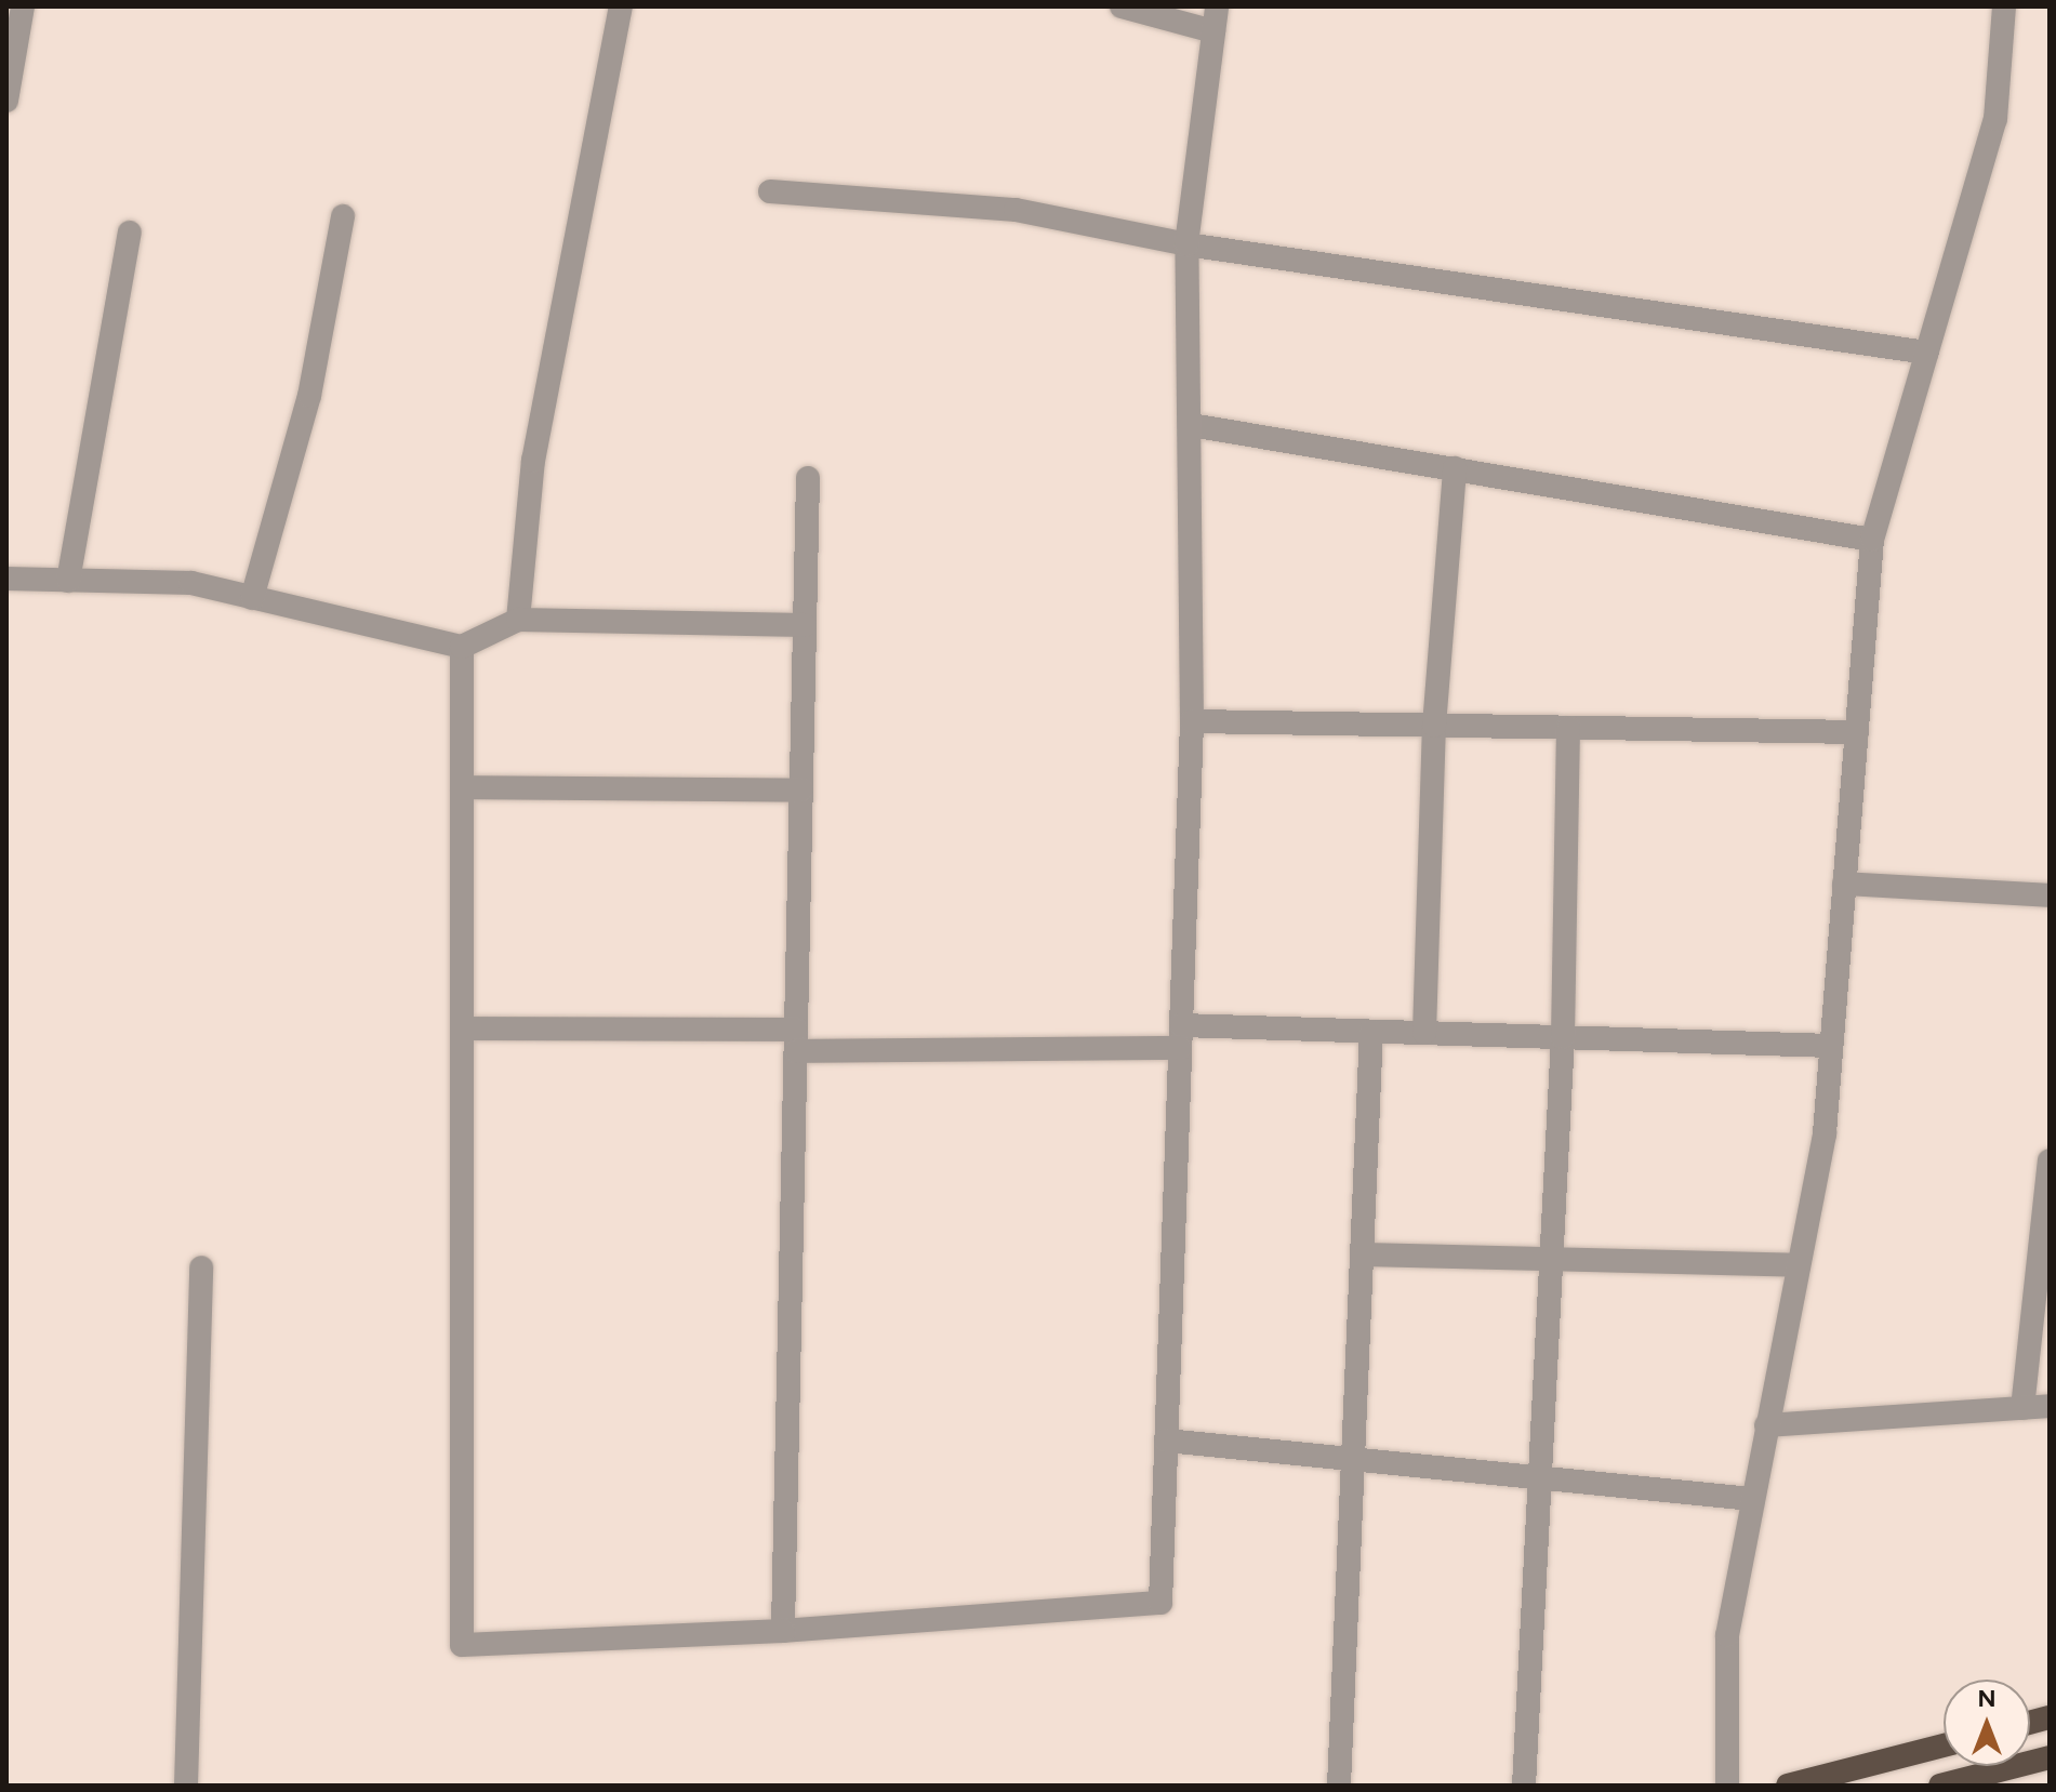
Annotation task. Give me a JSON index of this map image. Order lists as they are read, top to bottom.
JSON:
{
  "north": "top"
}
